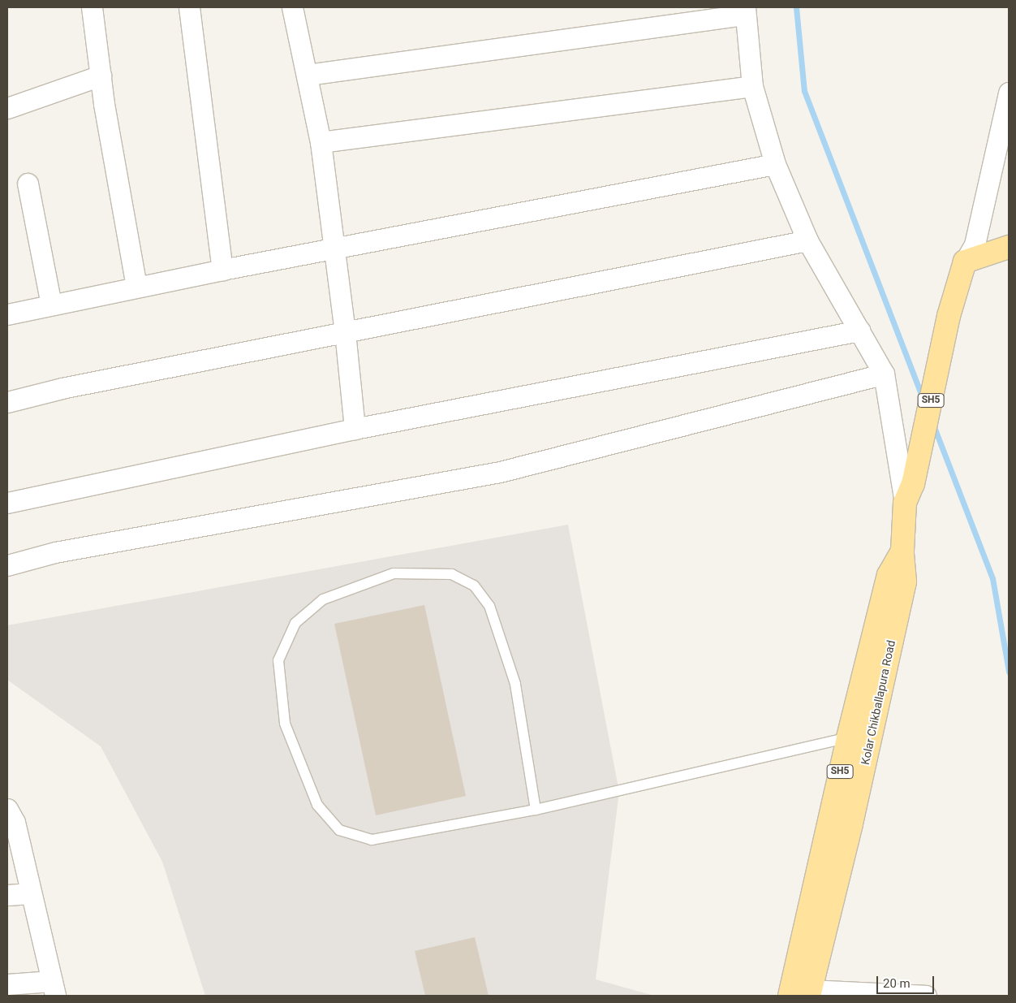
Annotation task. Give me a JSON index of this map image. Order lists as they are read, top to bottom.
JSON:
{
  "streets": {
    "main road": ["SH5", "Kolar Chikballapura Road"]
  },
  "crossings": [
    ["SH5", "Kolar Chikballapura Road"]
  ],
  "scale_bar": "20 m"
}
